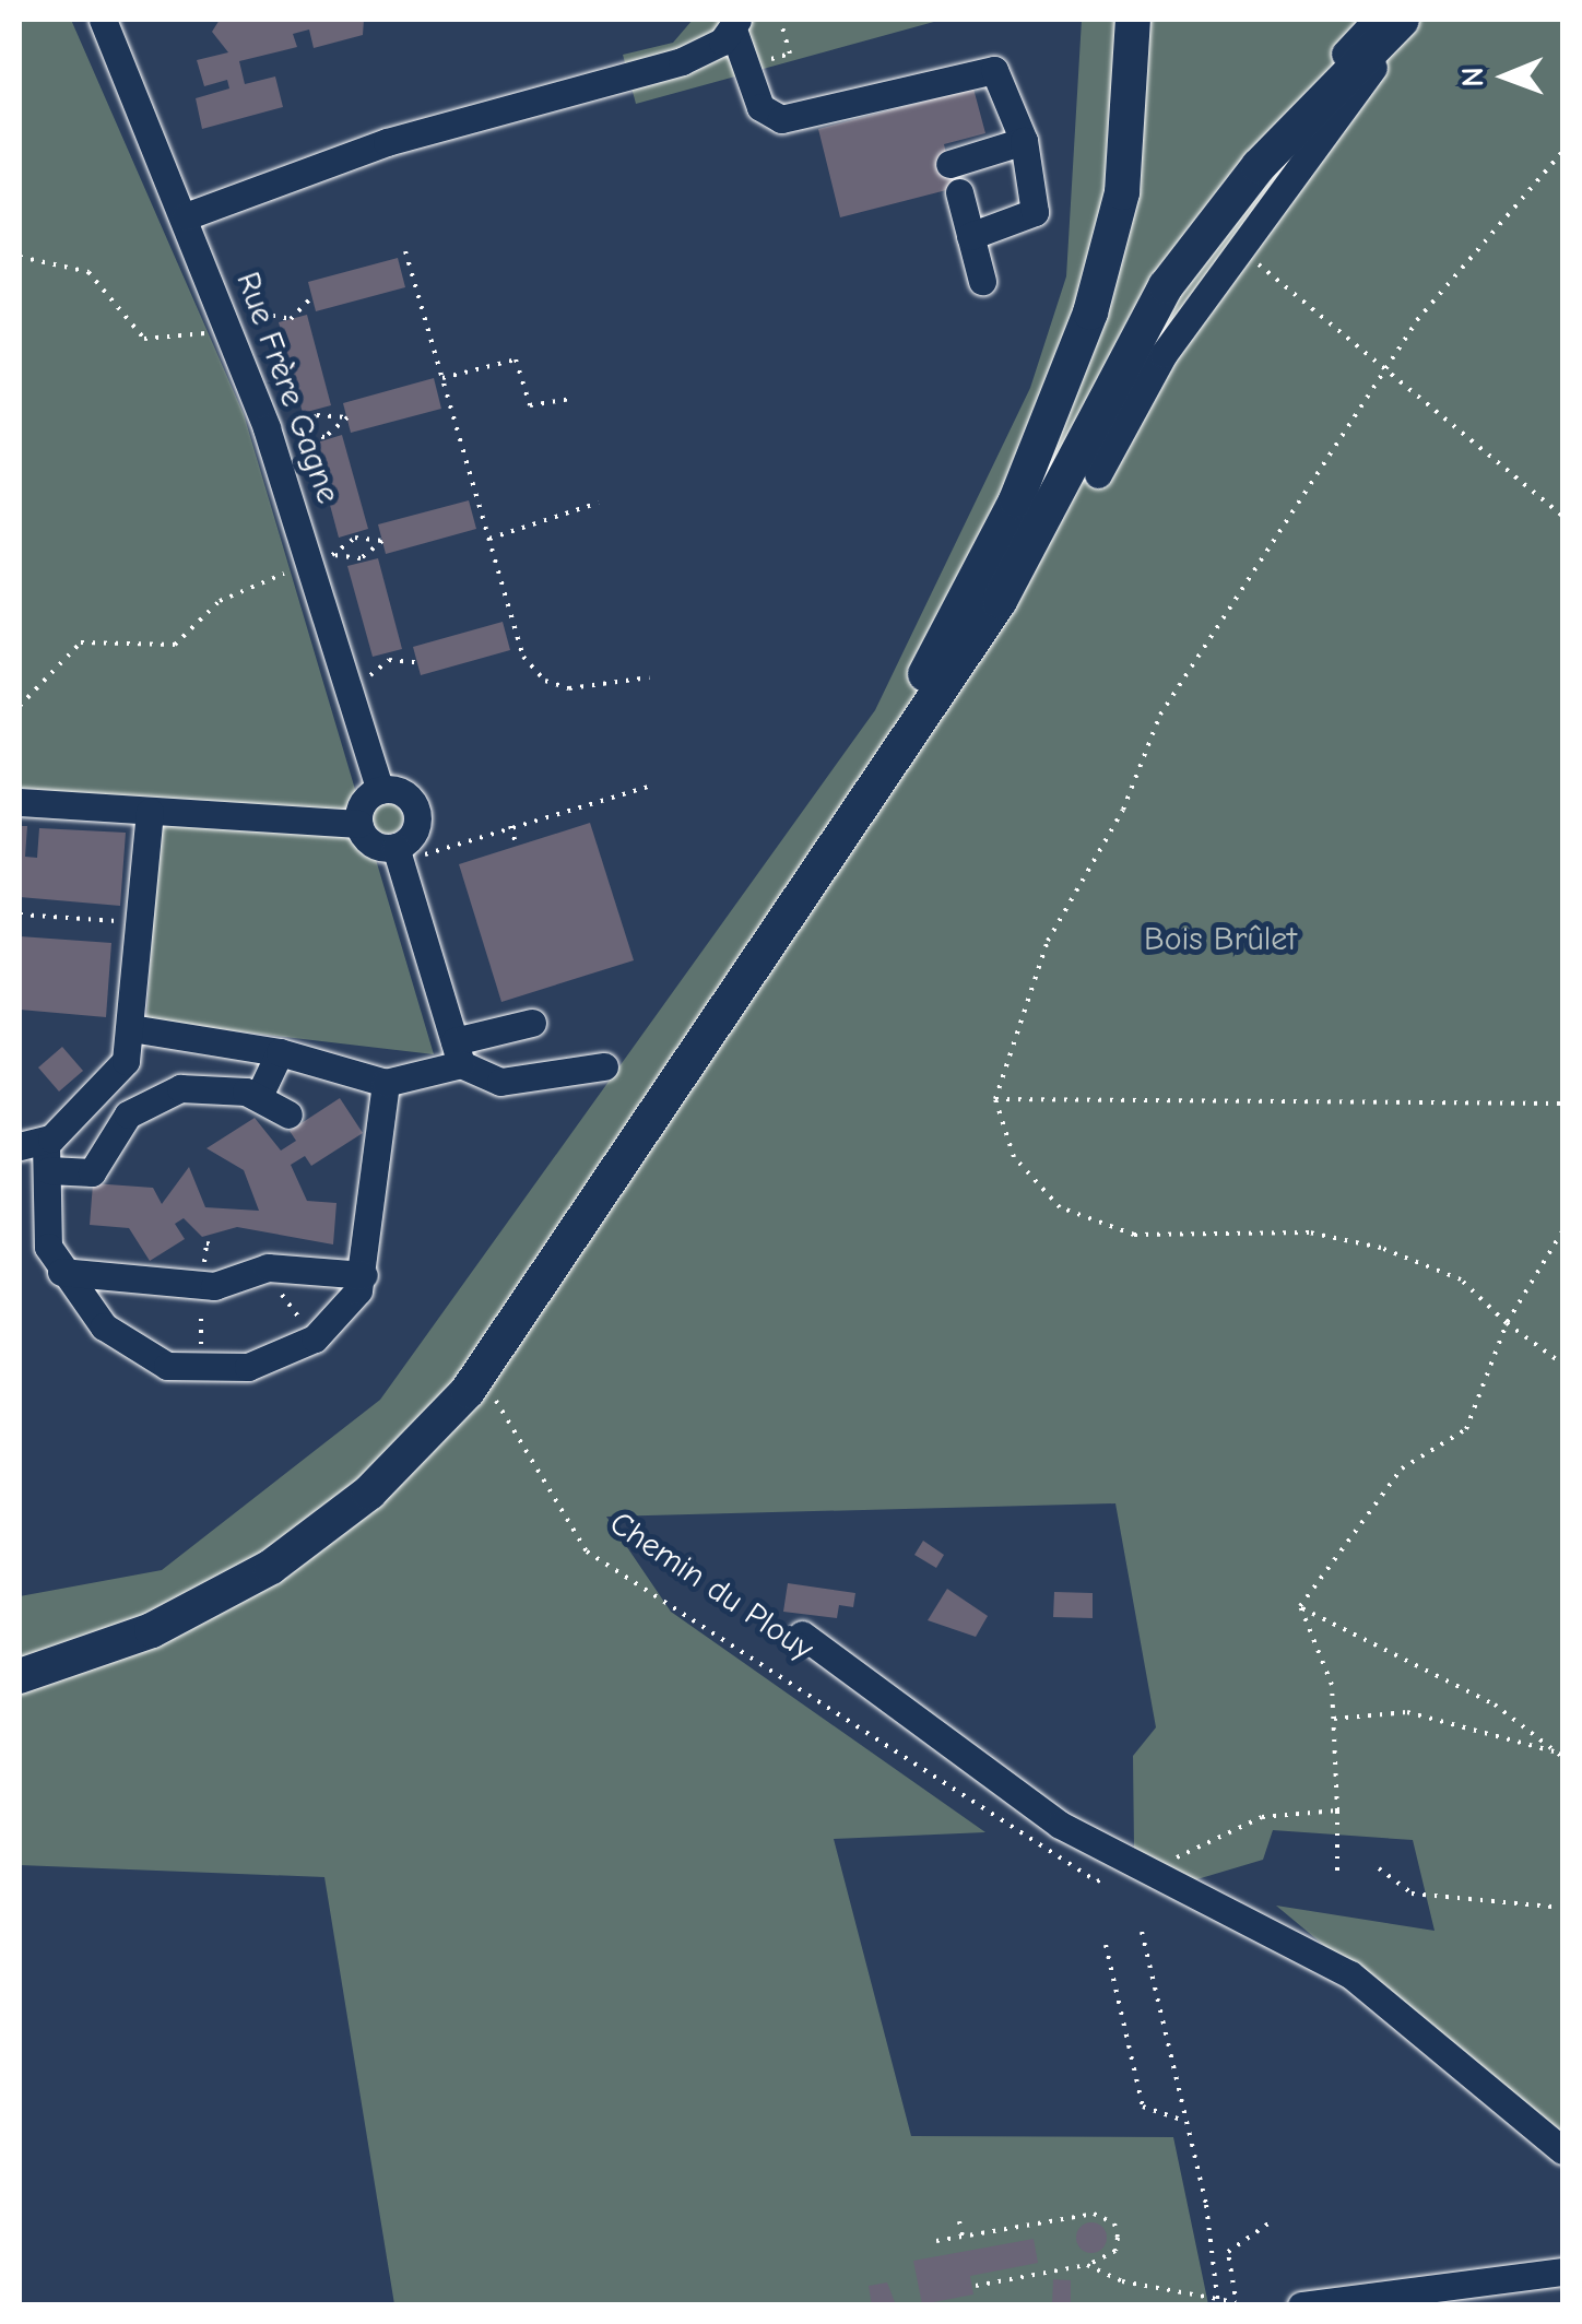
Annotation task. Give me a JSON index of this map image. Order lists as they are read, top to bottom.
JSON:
{
  "streets": {
    "street": ["Rue Frère Gagne", "Chemin du Plouy"]
  },
  "parks": ["Bois Brûlet"],
  "north": "left"
}
